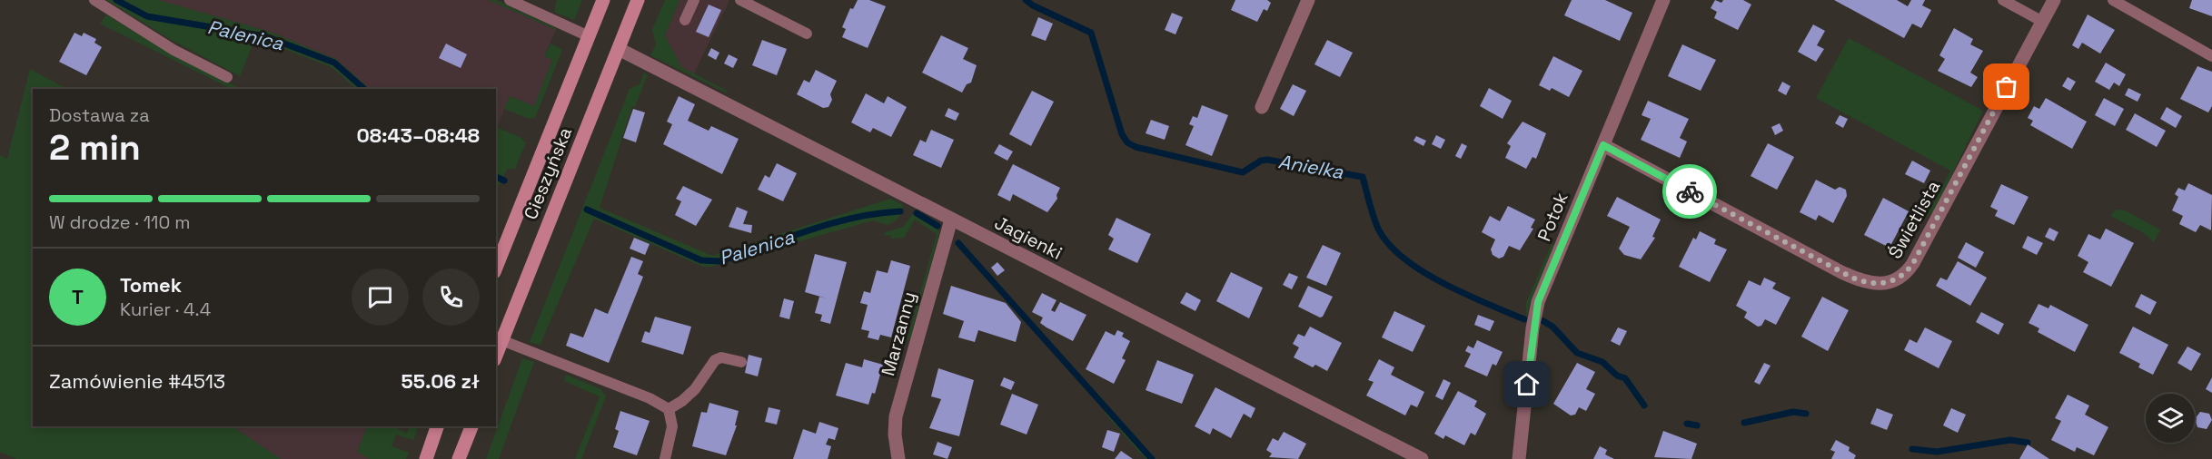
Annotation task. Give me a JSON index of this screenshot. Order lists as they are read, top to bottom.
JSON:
{
  "streets": {
    "main road": ["Cieszyńska"],
    "street": [
      "Potok",
      "Świetlista",
      "Jagienki",
      "Marzanny"
    ]
  },
  "crossings": [
    ["Cieszyńska", "Jagienki"],
    ["Potok", "Świetlista"],
    ["Jagienki", "Marzanny"]
  ],
  "water": ["Palenica", "Anielka"],
  "page": {
    "heading": ["2 min", "Dostawa za", "08:43–08:48"],
    "panel": [
      "Tomek",
      "Kurier · 4.4",
      "Zamówienie #4513",
      "55.06 zł"
    ],
    "bar": "W drodze · 110 m",
    "round": "T"
  }
}
